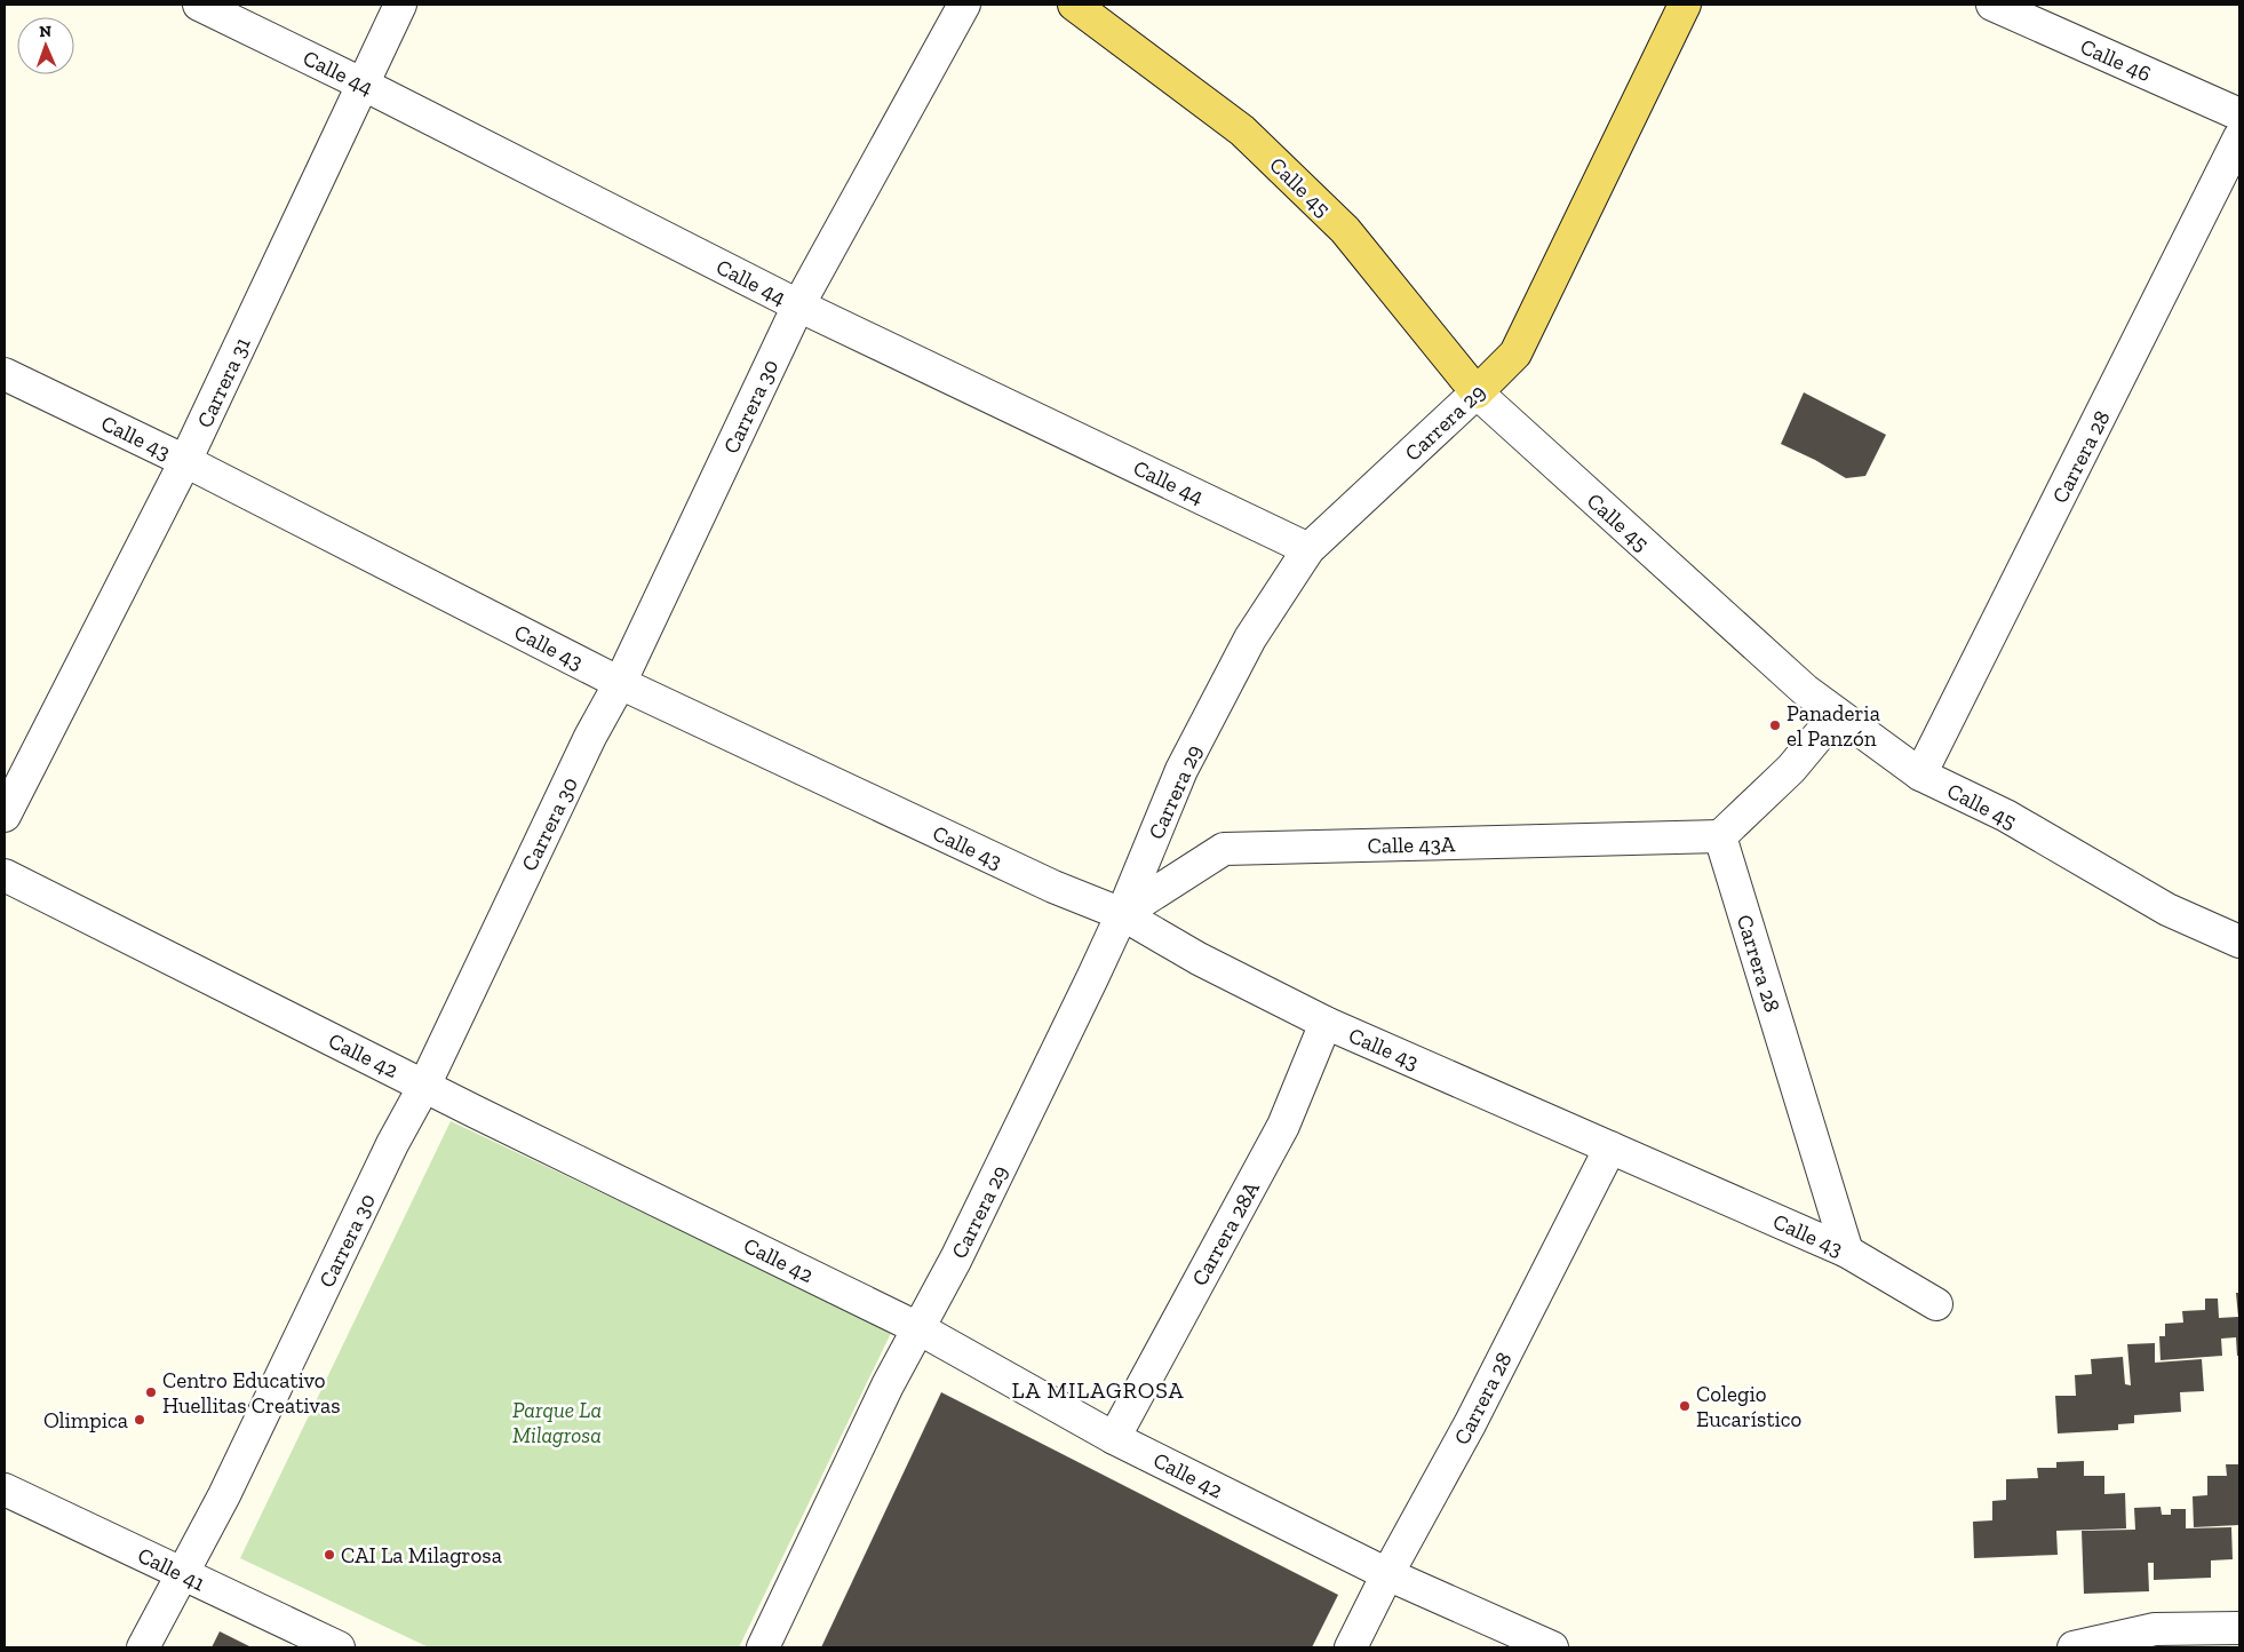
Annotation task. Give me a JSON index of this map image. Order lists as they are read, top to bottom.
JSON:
{
  "streets": {
    "main road": ["Calle 45", "Carrera 29"],
    "street": [
      "Calle 46",
      "Calle 44",
      "Carrera 31",
      "Carrera 30",
      "Calle 43",
      "Carrera 28",
      "Calle 43A",
      "Calle 42",
      "Carrera 28A",
      "Calle 41"
    ]
  },
  "crossings": [
    ["Calle 44", "Carrera 31"],
    ["Calle 44", "Carrera 30"],
    ["Calle 44", "Carrera 29"],
    ["Calle 45", "Carrera 29"],
    ["Calle 45", "Carrera 28"],
    ["Carrera 31", "Calle 43"],
    ["Carrera 30", "Calle 43"],
    ["Carrera 30", "Calle 42"],
    ["Carrera 30", "Calle 41"],
    ["Carrera 29", "Calle 43"],
    ["Carrera 29", "Calle 43A"],
    ["Carrera 29", "Calle 42"],
    ["Calle 43", "Carrera 28"],
    ["Calle 43", "Calle 43A"],
    ["Calle 43", "Carrera 28A"],
    ["Carrera 28", "Calle 43A"],
    ["Carrera 28", "Calle 42"],
    ["Calle 42", "Carrera 28A"]
  ],
  "districts": ["LA MILAGROSA"],
  "parks": ["Parque La Milagrosa"],
  "places": [
    "Panaderia el Panzón",
    "Centro Educativo Huellitas Creativas",
    "Colegio Eucarístico",
    "Olimpica",
    "CAI La Milagrosa"
  ],
  "north": "top"
}
